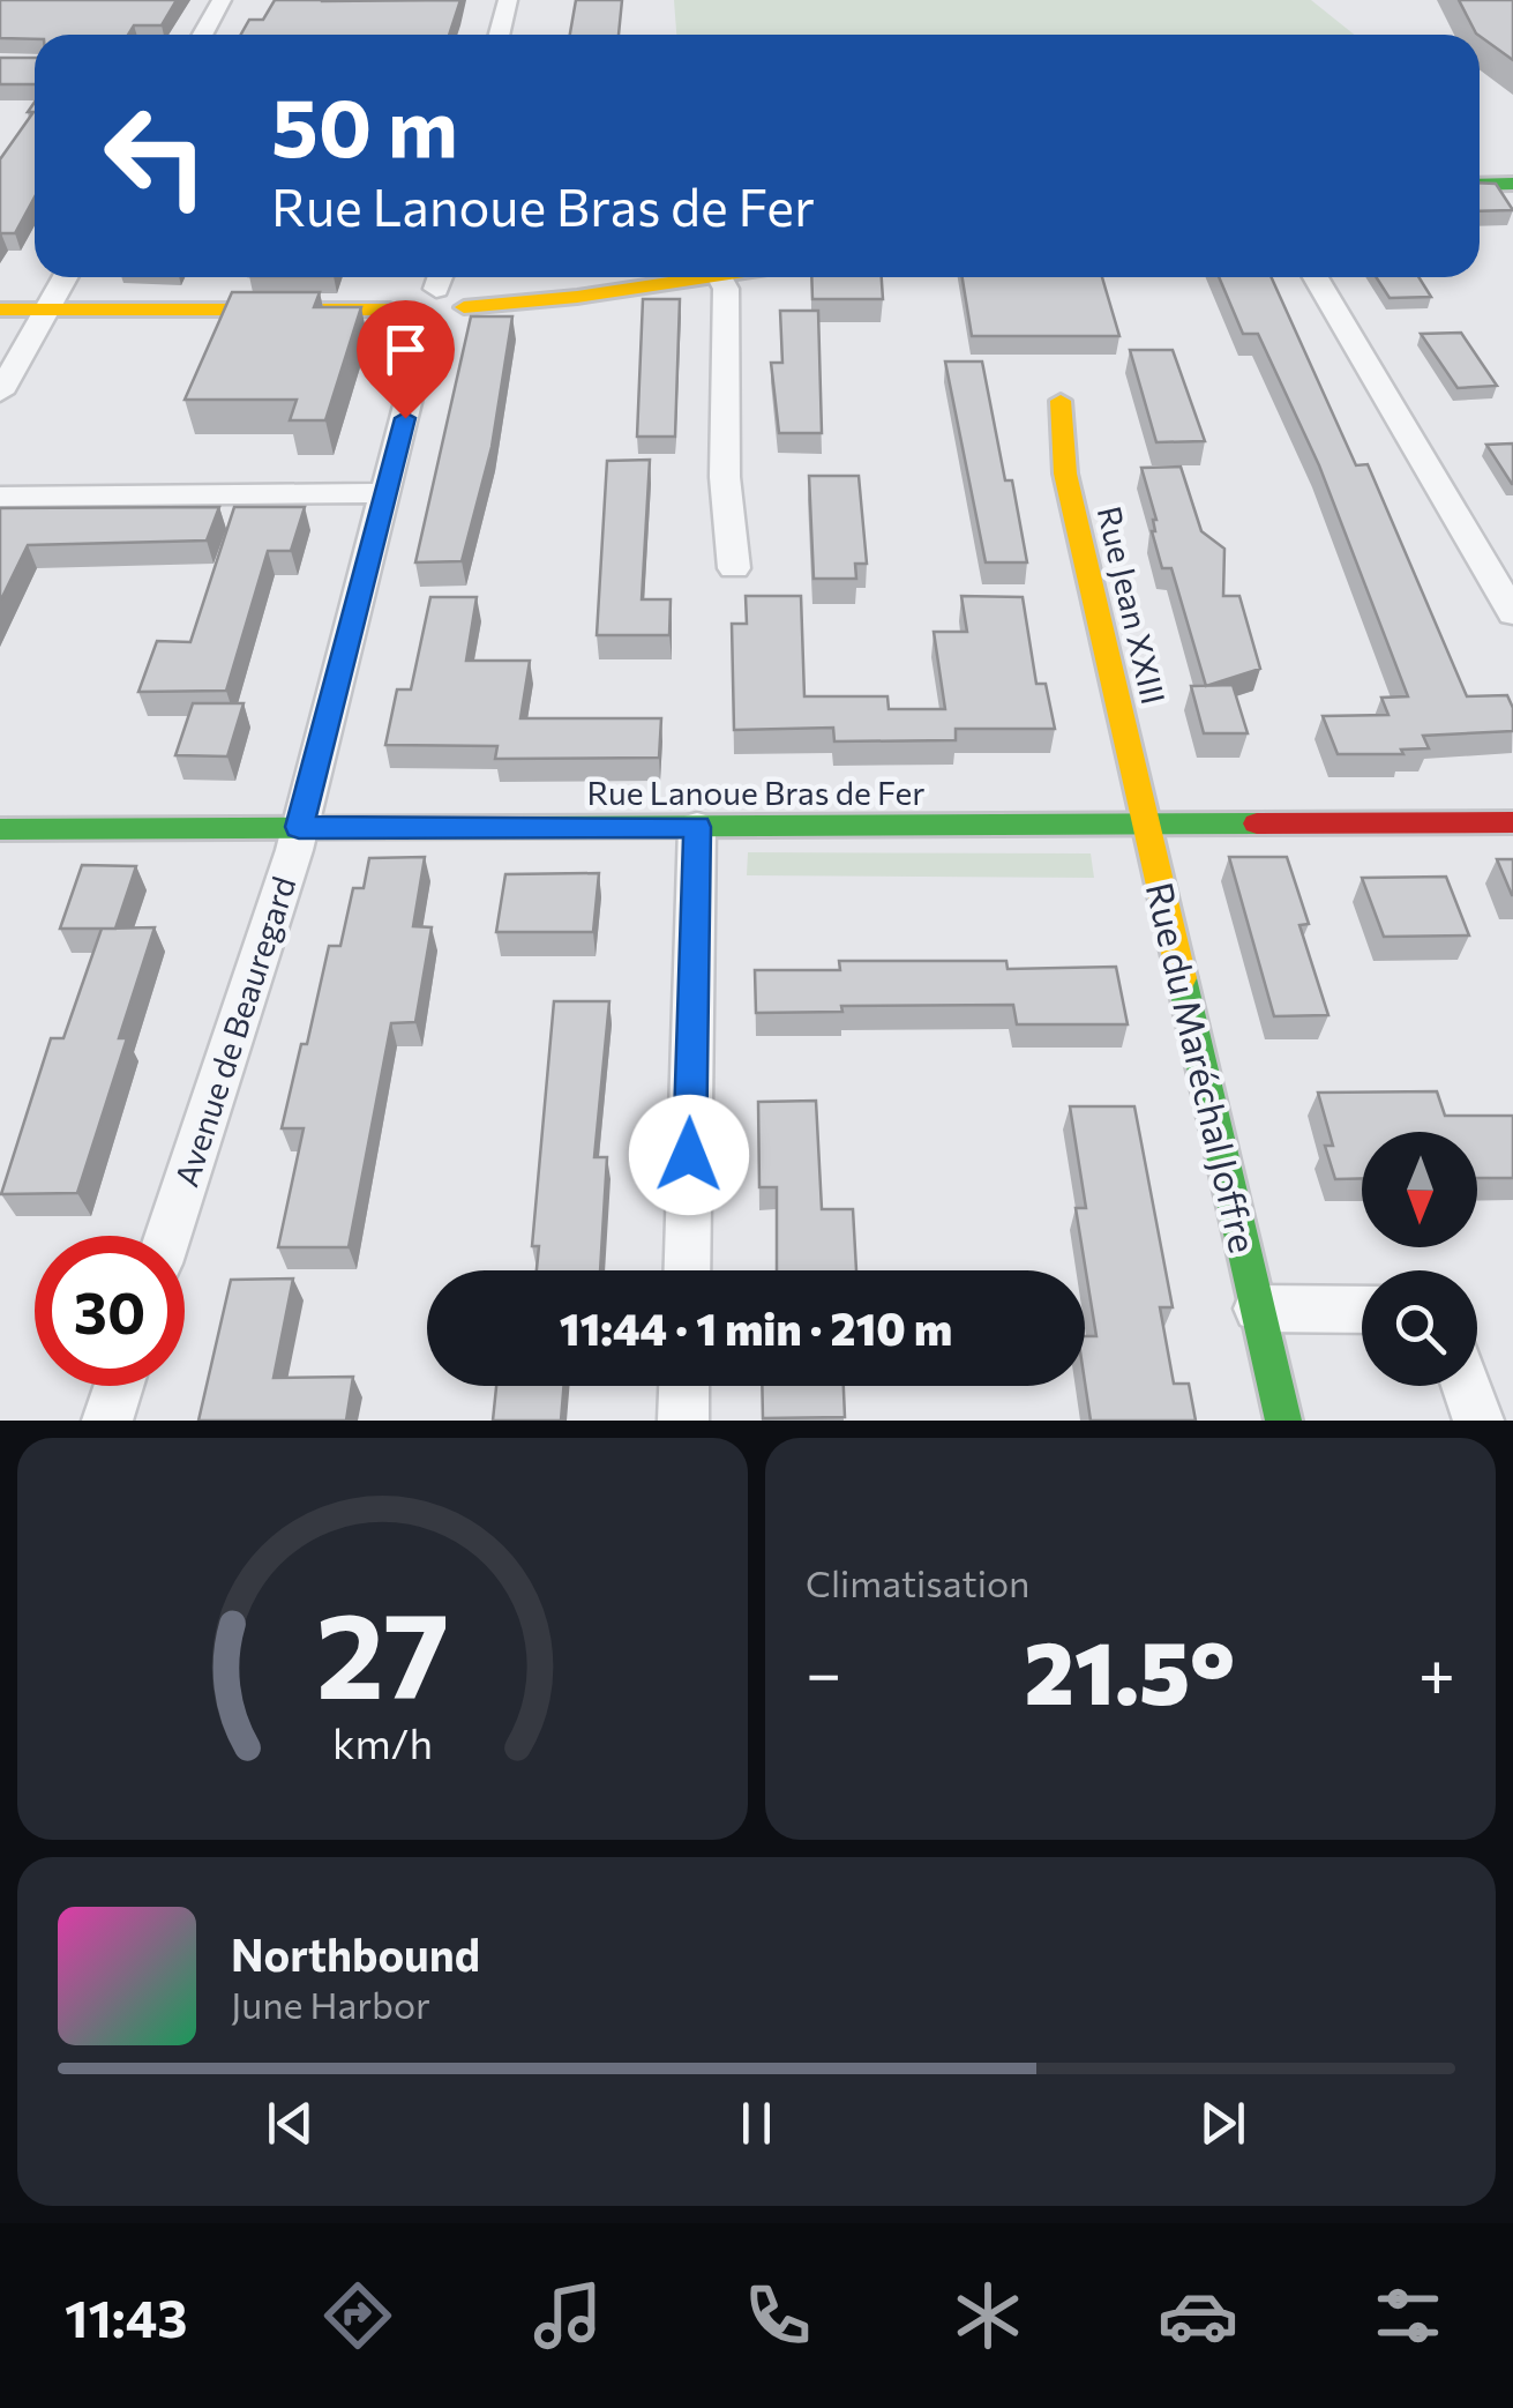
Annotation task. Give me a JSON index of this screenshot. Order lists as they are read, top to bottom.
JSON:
{
  "streets": {
    "street": [
      "Rue Jean XXIII",
      "Rue Lanoue Bras de Fer",
      "Avenue de Beauregard",
      "Rue du Maréchal Joffre"
    ]
  },
  "crossings": [
    ["Rue Jean XXIII", "Rue Lanoue Bras de Fer"],
    ["Rue Jean XXIII", "Rue du Maréchal Joffre"],
    ["Rue Lanoue Bras de Fer", "Avenue de Beauregard"],
    ["Rue Lanoue Bras de Fer", "Rue du Maréchal Joffre"]
  ],
  "north": "bottom",
  "page": {
    "turn": ["50 m", "Rue Lanoue Bras de Fer"],
    "limit": "30",
    "trip": "11:44 · 1 min · 210 m",
    "tile": "Climatisation",
    "heat": ["−", "21.5°", "+"],
    "song": ["Northbound", "June Harbor"],
    "tabs": "11:43",
    "gauge": ["27", "km/h"]
  }
}
